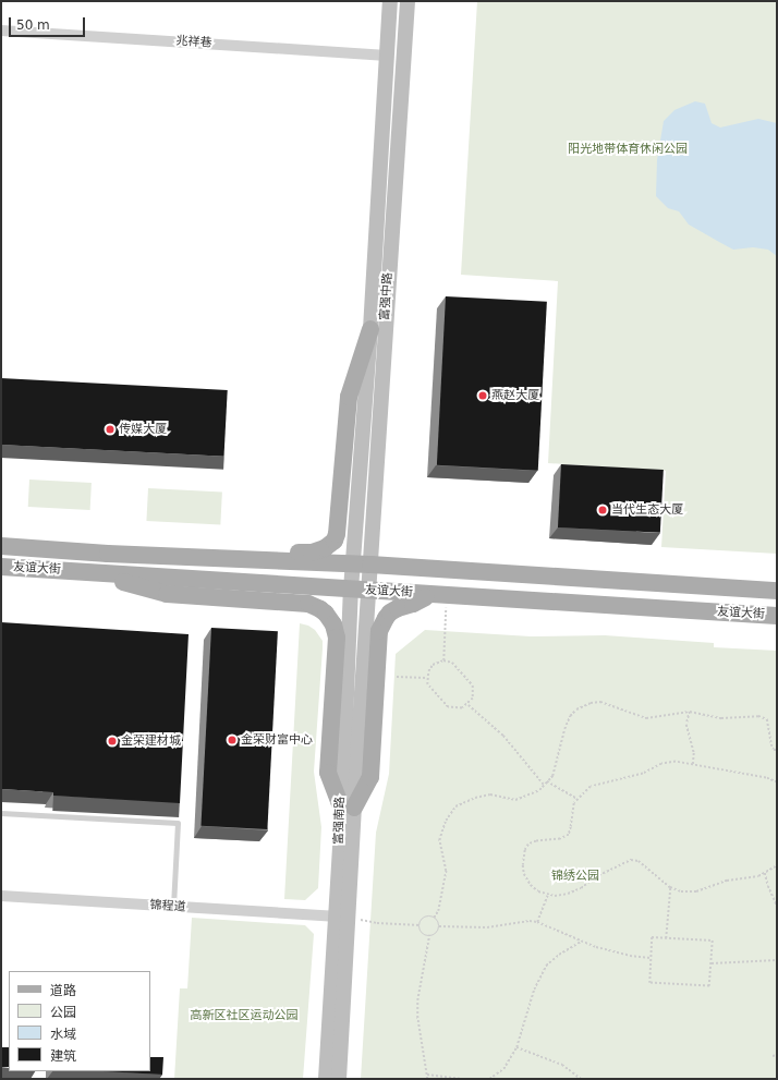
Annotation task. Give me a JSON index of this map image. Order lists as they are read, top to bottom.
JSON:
{
  "streets": {
    "main road": ["富强中路", "友谊大街", "富强南路"],
    "street": ["兆祥巷", "锦程道"]
  },
  "crossings": [
    ["兆祥巷", "富强中路"],
    ["富强中路", "友谊大街"],
    ["富强中路", "富强南路"],
    ["友谊大街", "富强南路"],
    ["富强南路", "锦程道"]
  ],
  "parks": ["阳光地带体育休闲公园", "锦绣公园", "高新区社区运动公园"],
  "places": [
    "燕赵大厦",
    "传媒大厦",
    "当代生态大厦",
    "金荣财富中心",
    "金荣建材城"
  ],
  "legend": [
    "道路",
    "公园",
    "水域",
    "建筑"
  ],
  "scale_bar": "50 m"
}
